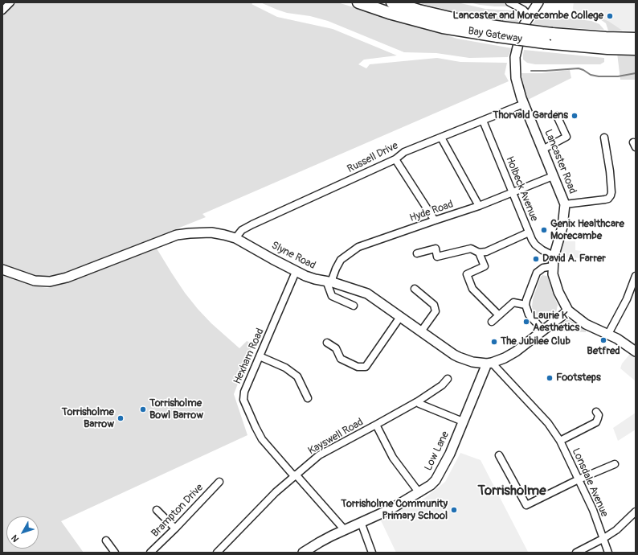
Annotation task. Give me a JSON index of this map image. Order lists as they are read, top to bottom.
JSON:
{
  "streets": {
    "highway": ["Bay Gateway"],
    "street": [
      "Russell Drive",
      "Lancaster Road",
      "Holbeck Avenue",
      "Hyde Road",
      "Slyne Road",
      "Hexham Road",
      "Kayswell Road",
      "Low Lane",
      "Lonsdale Avenue",
      "Brampton Drive"
    ]
  },
  "crossings": [
    ["Russell Drive", "Lancaster Road"],
    ["Russell Drive", "Holbeck Avenue"],
    ["Russell Drive", "Slyne Road"],
    ["Lancaster Road", "Holbeck Avenue"],
    ["Lancaster Road", "Hyde Road"],
    ["Lancaster Road", "Slyne Road"],
    ["Holbeck Avenue", "Hyde Road"],
    ["Hyde Road", "Slyne Road"],
    ["Slyne Road", "Hexham Road"],
    ["Slyne Road", "Low Lane"],
    ["Slyne Road", "Lonsdale Avenue"],
    ["Hexham Road", "Kayswell Road"],
    ["Hexham Road", "Low Lane"],
    ["Low Lane", "Lonsdale Avenue"]
  ],
  "districts": ["Torrisholme"],
  "places": [
    "Lancaster and Morecambe College",
    "Thorvald Gardens",
    "Genix Healthcare Morecambe",
    "David A. Farrer",
    "Laurie K Aesthetics",
    "Betfred",
    "The Jubilee Club",
    "Footsteps",
    "Torrisholme Bowl Barrow",
    "Torrisholme Barrow",
    "Torrisholme Community Primary School"
  ],
  "north": "bottom left"
}
